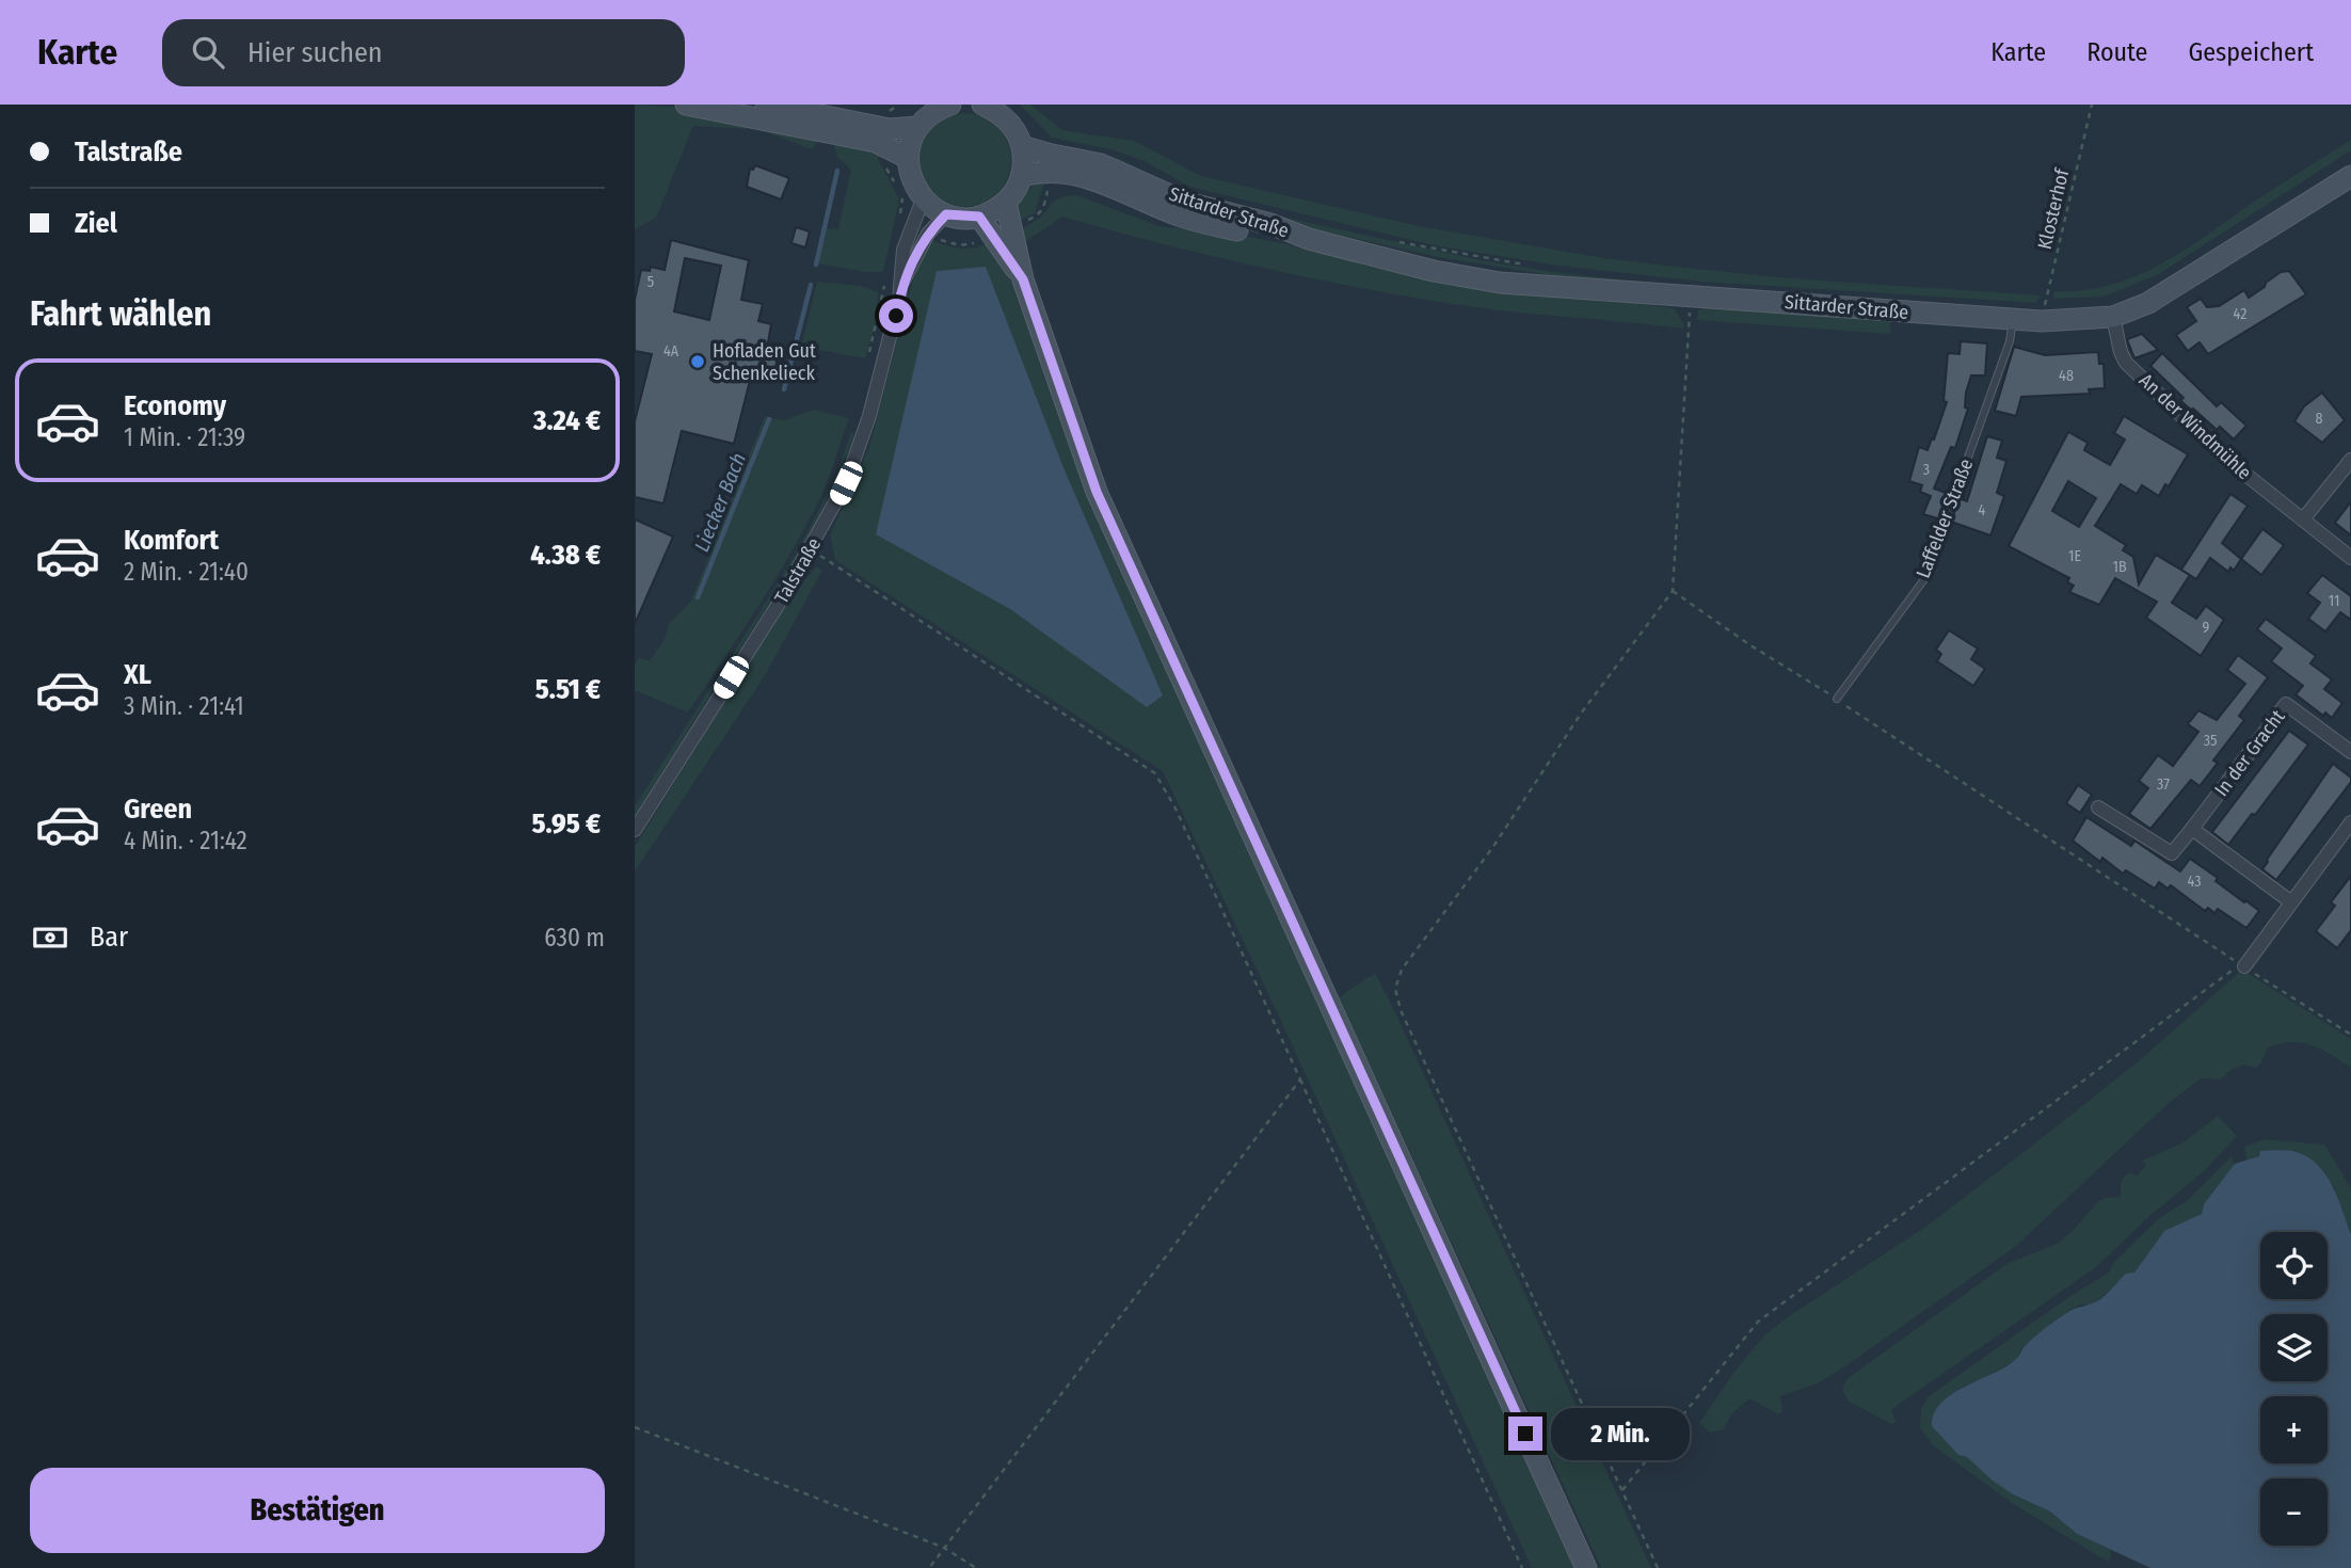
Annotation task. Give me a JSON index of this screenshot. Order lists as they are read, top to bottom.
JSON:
{
  "streets": {
    "main road": ["Sittarder Straße"],
    "street": ["An der Windmühle", "Talstraße", "In der Gracht"],
    "lane": ["Laffelder Straße"],
    "path": ["Klosterhof"]
  },
  "crossings": [
    ["Sittarder Straße", "An der Windmühle"],
    ["Sittarder Straße", "Laffelder Straße"]
  ],
  "water": ["Liecker Bach"],
  "places": ["Hofladen Gut Schenkelieck"],
  "house_numbers": [
    "5",
    "42",
    "4A",
    "48",
    "8",
    "3",
    "4",
    "1E",
    "1B",
    "11",
    "9",
    "35",
    "37",
    "43"
  ],
  "page": {
    "header": "Karte",
    "search": "Hier suchen",
    "nav": ["Karte", "Route", "Gespeichert"],
    "banner": ["Talstraße", "Ziel"],
    "heading": "Fahrt wählen",
    "list": [
      {
        "name": "Economy",
        "note": "1 Min. · 21:39",
        "value": "3.24 €"
      },
      {
        "name": "Komfort",
        "note": "2 Min. · 21:40",
        "value": "4.38 €"
      },
      {
        "name": "XL",
        "note": "3 Min. · 21:41",
        "value": "5.51 €"
      },
      {
        "name": "Green",
        "note": "4 Min. · 21:42",
        "value": "5.95 €"
      }
    ],
    "pay": ["Bar", "630 m"],
    "map_buttons": ["+", "−"],
    "bubble": "2 Min.",
    "buttons": "Bestätigen"
  }
}
